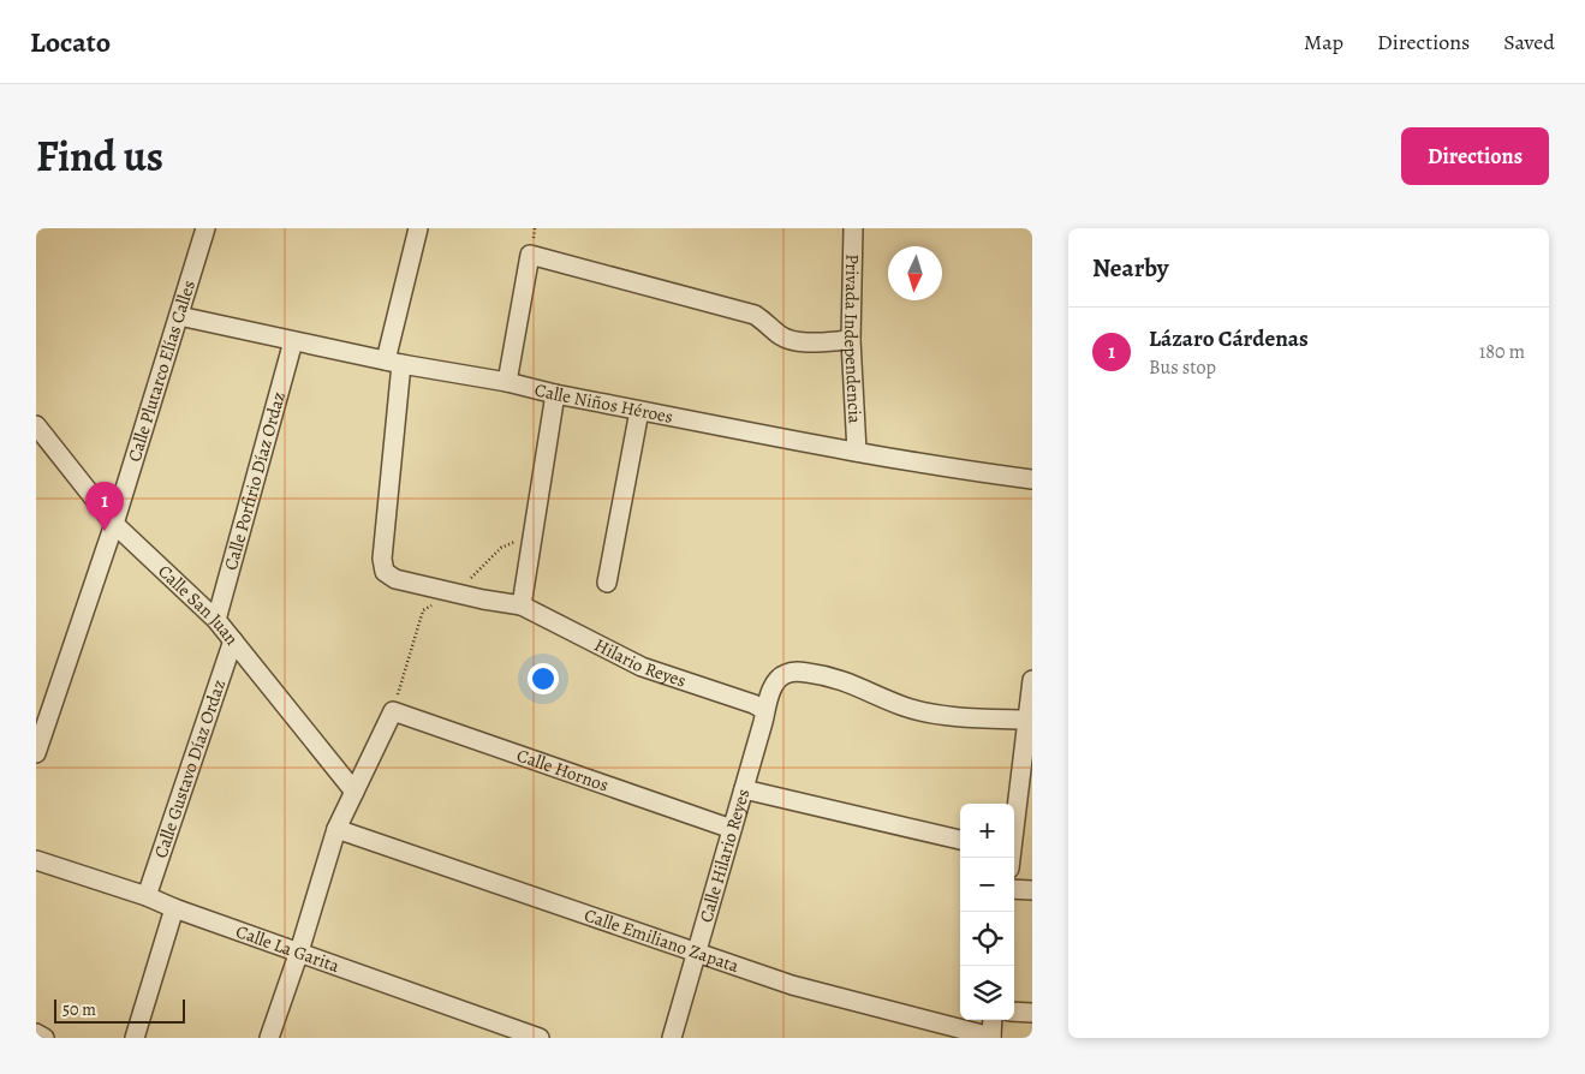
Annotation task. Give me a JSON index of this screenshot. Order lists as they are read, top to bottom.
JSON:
{
  "streets": {
    "street": [
      "Privada Independencia",
      "Calle Plutarco Elías Calles",
      "Calle Niños Héroes",
      "Calle Porfirio Díaz Ordaz",
      "Calle San Juan",
      "Hilario Reyes",
      "Calle Gustavo Díaz Ordaz",
      "Calle Hornos",
      "Calle Hilario Reyes",
      "Calle Emiliano Zapata",
      "Calle La Garita"
    ]
  },
  "crossings": [
    ["Privada Independencia", "Calle Niños Héroes"],
    ["Calle Plutarco Elías Calles", "Calle Niños Héroes"],
    ["Calle Plutarco Elías Calles", "Calle San Juan"],
    ["Calle Niños Héroes", "Calle Porfirio Díaz Ordaz"],
    ["Calle Niños Héroes", "Hilario Reyes"],
    ["Calle Porfirio Díaz Ordaz", "Calle San Juan"],
    ["Calle San Juan", "Calle Gustavo Díaz Ordaz"],
    ["Hilario Reyes", "Calle Hilario Reyes"],
    ["Calle Gustavo Díaz Ordaz", "Calle La Garita"],
    ["Calle Hornos", "Calle Hilario Reyes"],
    ["Calle Hilario Reyes", "Calle Emiliano Zapata"]
  ],
  "scale_bar": "50 m",
  "north": "bottom",
  "page": {
    "header": "Locato",
    "nav": ["Map", "Directions", "Saved"],
    "title": "Find us",
    "buttons": "Directions",
    "heading": "Nearby",
    "list": [
      {
        "mark": "1",
        "name": "Lázaro Cárdenas",
        "note": "Bus stop",
        "value": "180 m"
      }
    ],
    "pins": "1",
    "map_buttons": ["+", "−"],
    "scale": "50 m"
  }
}
